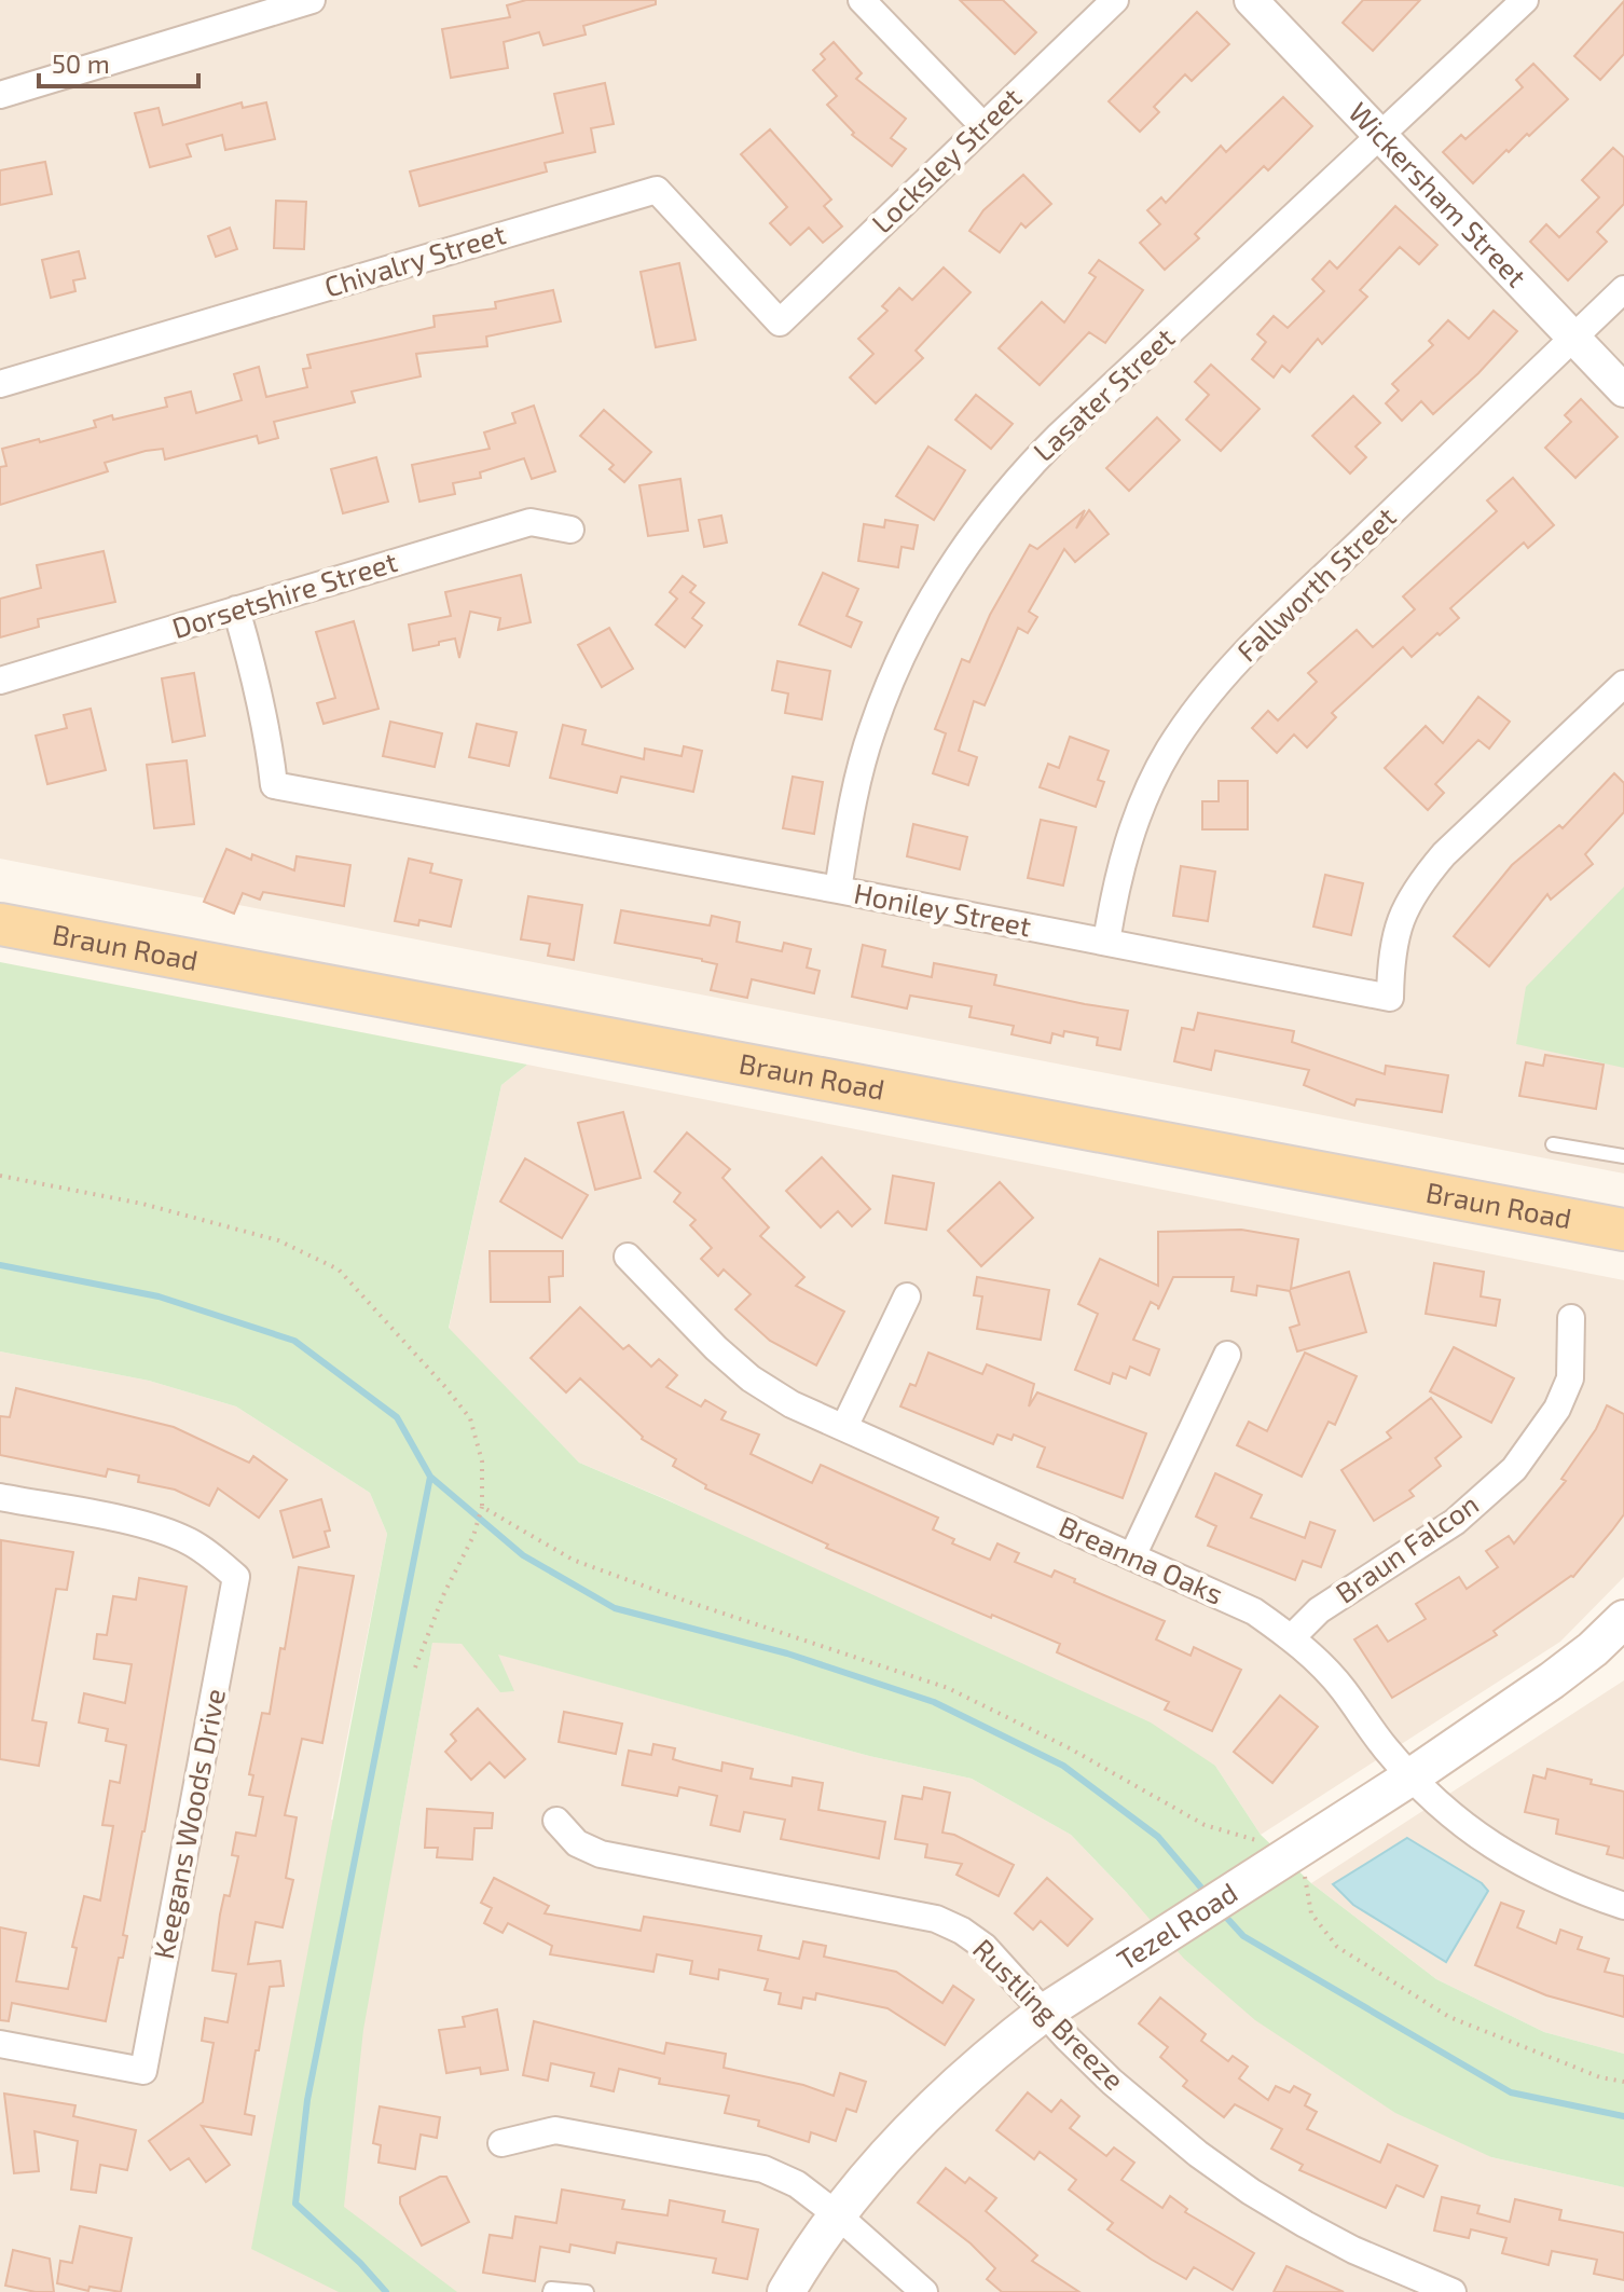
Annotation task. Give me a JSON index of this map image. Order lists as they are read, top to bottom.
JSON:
{
  "streets": {
    "main road": ["Braun Road", "Tezel Road"],
    "street": [
      "Locksley Street",
      "Wickersham Street",
      "Chivalry Street",
      "Lasater Street",
      "Fallworth Street",
      "Dorsetshire Street",
      "Honiley Street",
      "Braun Falcon",
      "Breanna Oaks",
      "Keegans Woods Drive",
      "Rustling Breeze"
    ]
  },
  "crossings": [
    ["Locksley Street", "Chivalry Street"],
    ["Wickersham Street", "Lasater Street"],
    ["Wickersham Street", "Fallworth Street"],
    ["Lasater Street", "Honiley Street"],
    ["Fallworth Street", "Honiley Street"],
    ["Dorsetshire Street", "Honiley Street"],
    ["Braun Falcon", "Breanna Oaks"],
    ["Breanna Oaks", "Tezel Road"],
    ["Tezel Road", "Rustling Breeze"]
  ],
  "scale_bar": "50 m"
}
